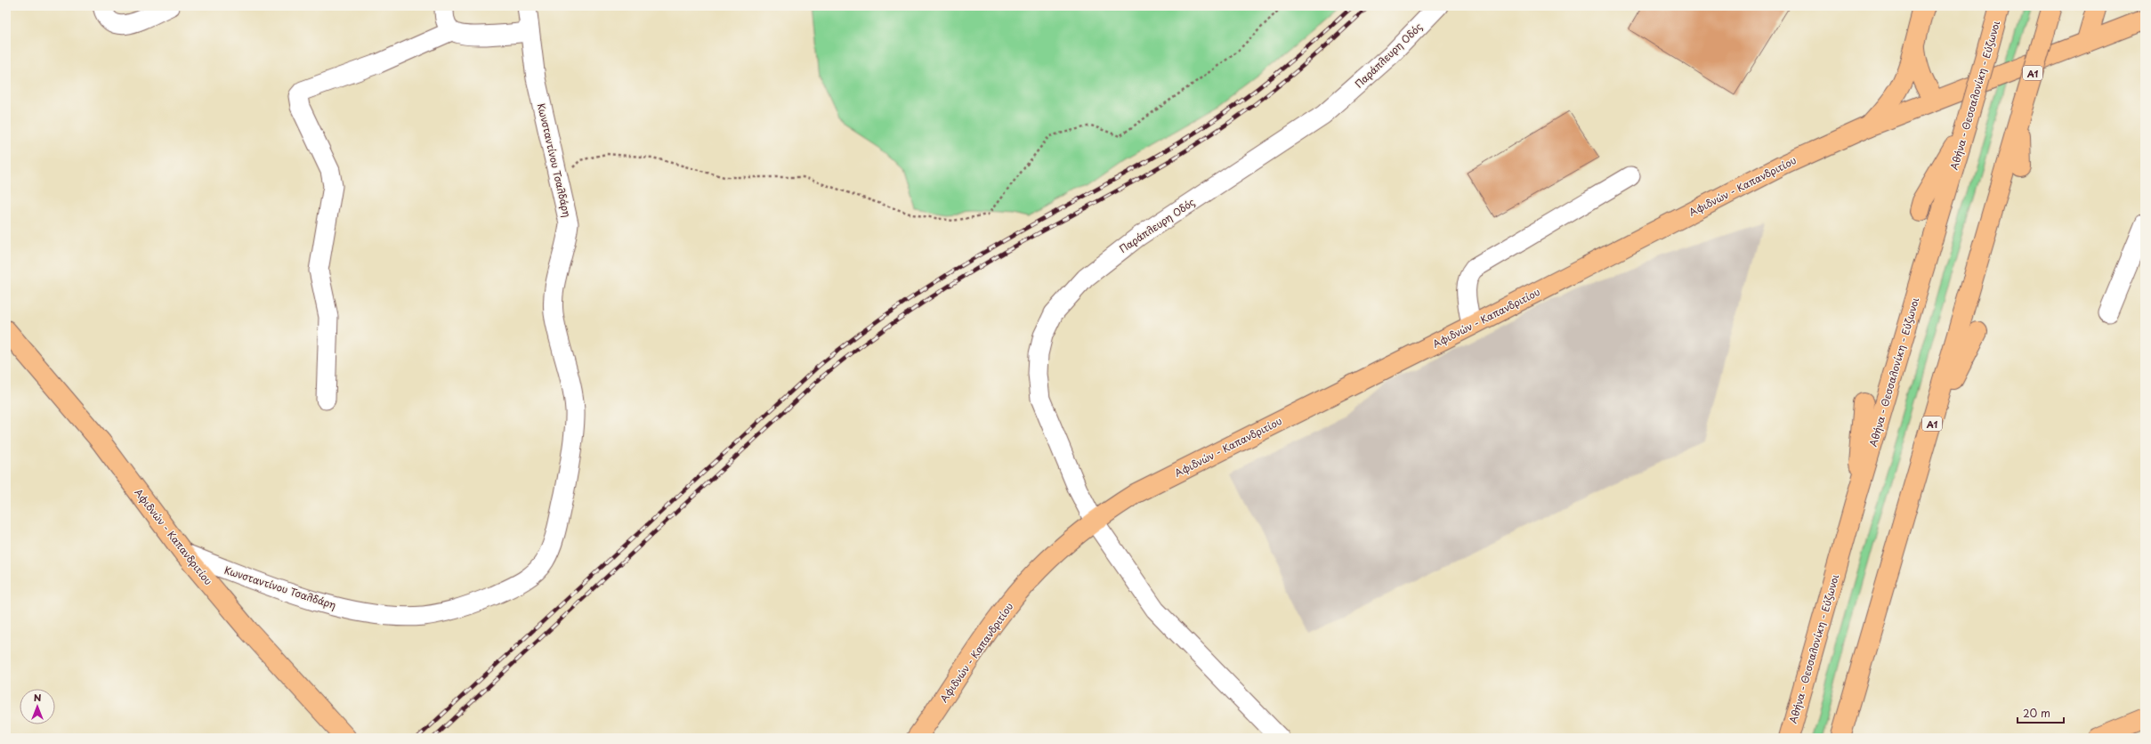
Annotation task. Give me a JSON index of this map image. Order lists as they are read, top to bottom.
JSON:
{
  "streets": {
    "main road": ["Α1", "Αθήνα - Θεσσαλονίκη - Εύζωνοι", "Αφιδνών - Καπανδριτίου"],
    "street": ["Παράπλευρη Οδός", "Κωνσταντίνου Τσαλδάρη"]
  },
  "crossings": [
    ["Παράπλευρη Οδός", "Αφιδνών - Καπανδριτίου"],
    ["Κωνσταντίνου Τσαλδάρη", "Αφιδνών - Καπανδριτίου"]
  ],
  "scale_bar": "20 m",
  "north": "top"
}
